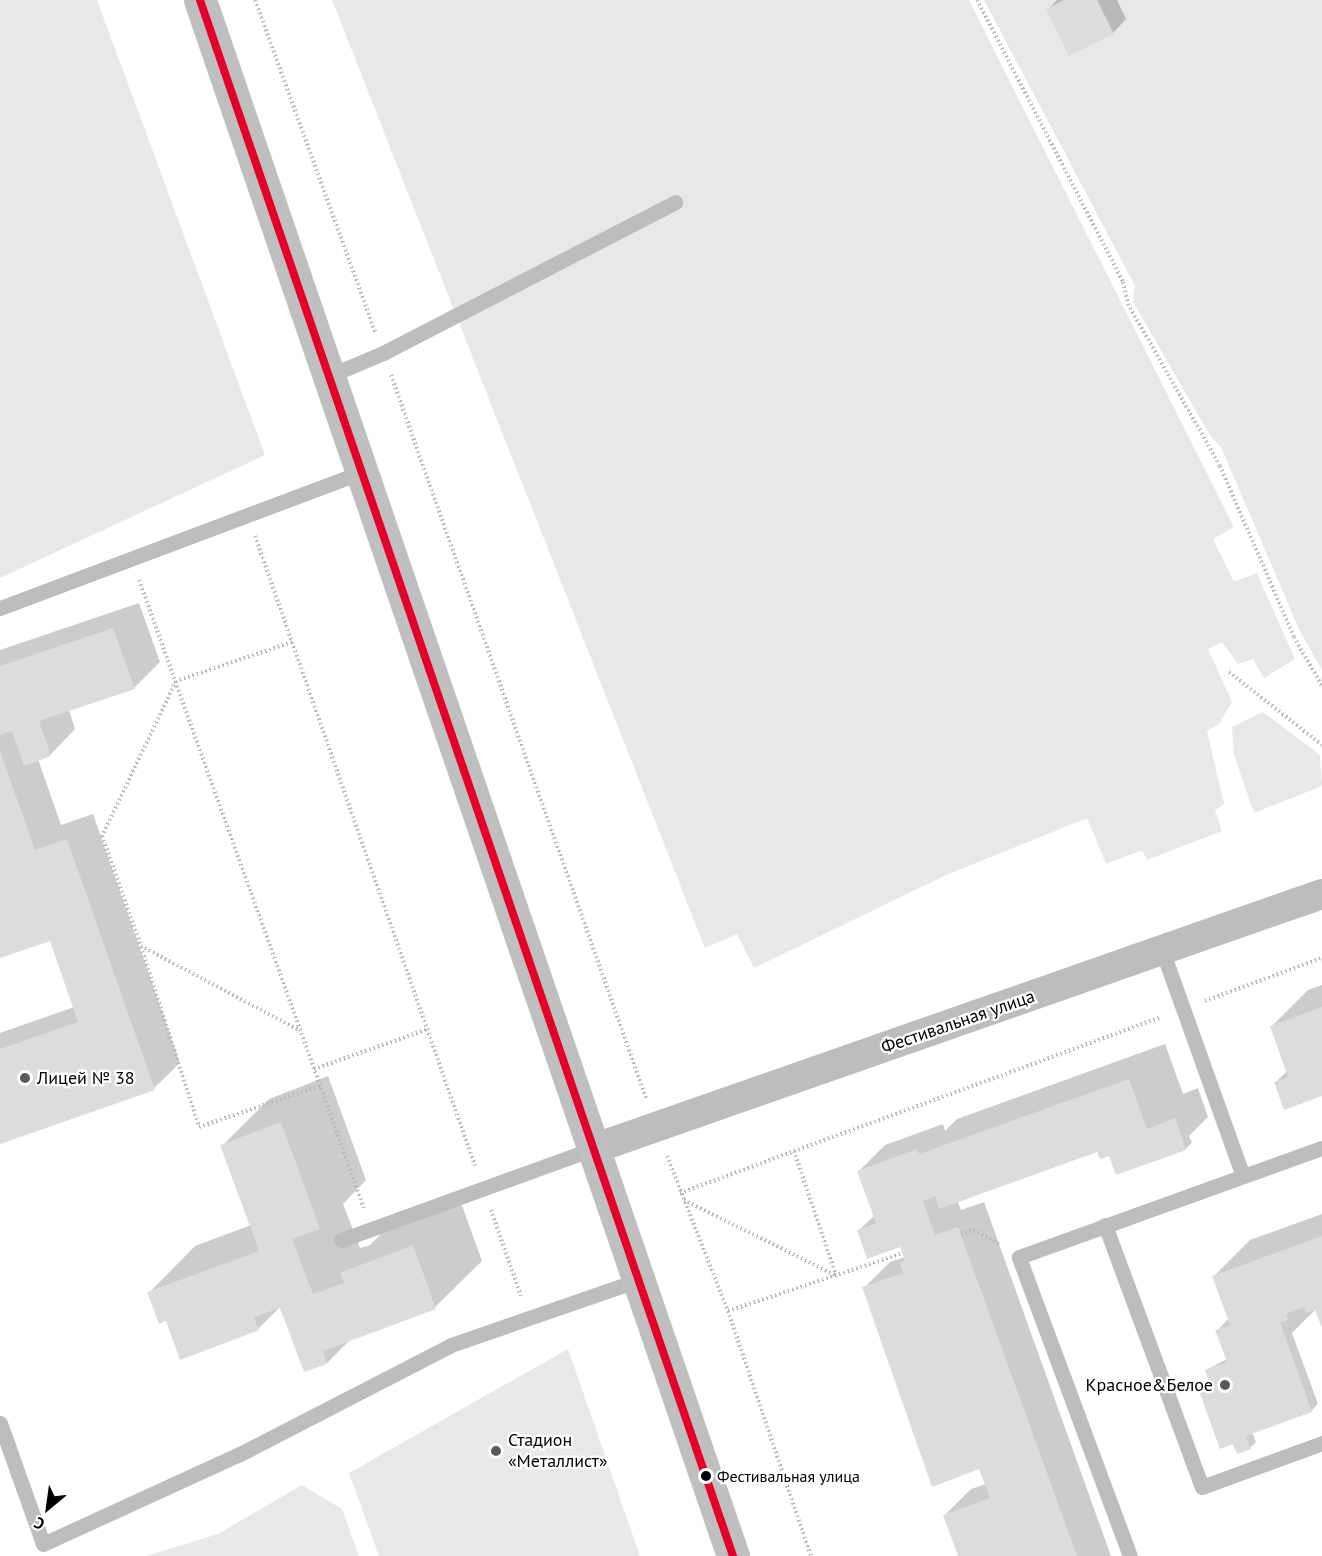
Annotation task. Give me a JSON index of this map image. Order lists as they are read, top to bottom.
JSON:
{
  "streets": {
    "street": ["Фестивальная улица"]
  },
  "places": [
    "Лицей № 38",
    "Красное&Белое",
    "Стадион «Металлист»",
    "Фестивальная улица"
  ],
  "north": "bottom left"
}
